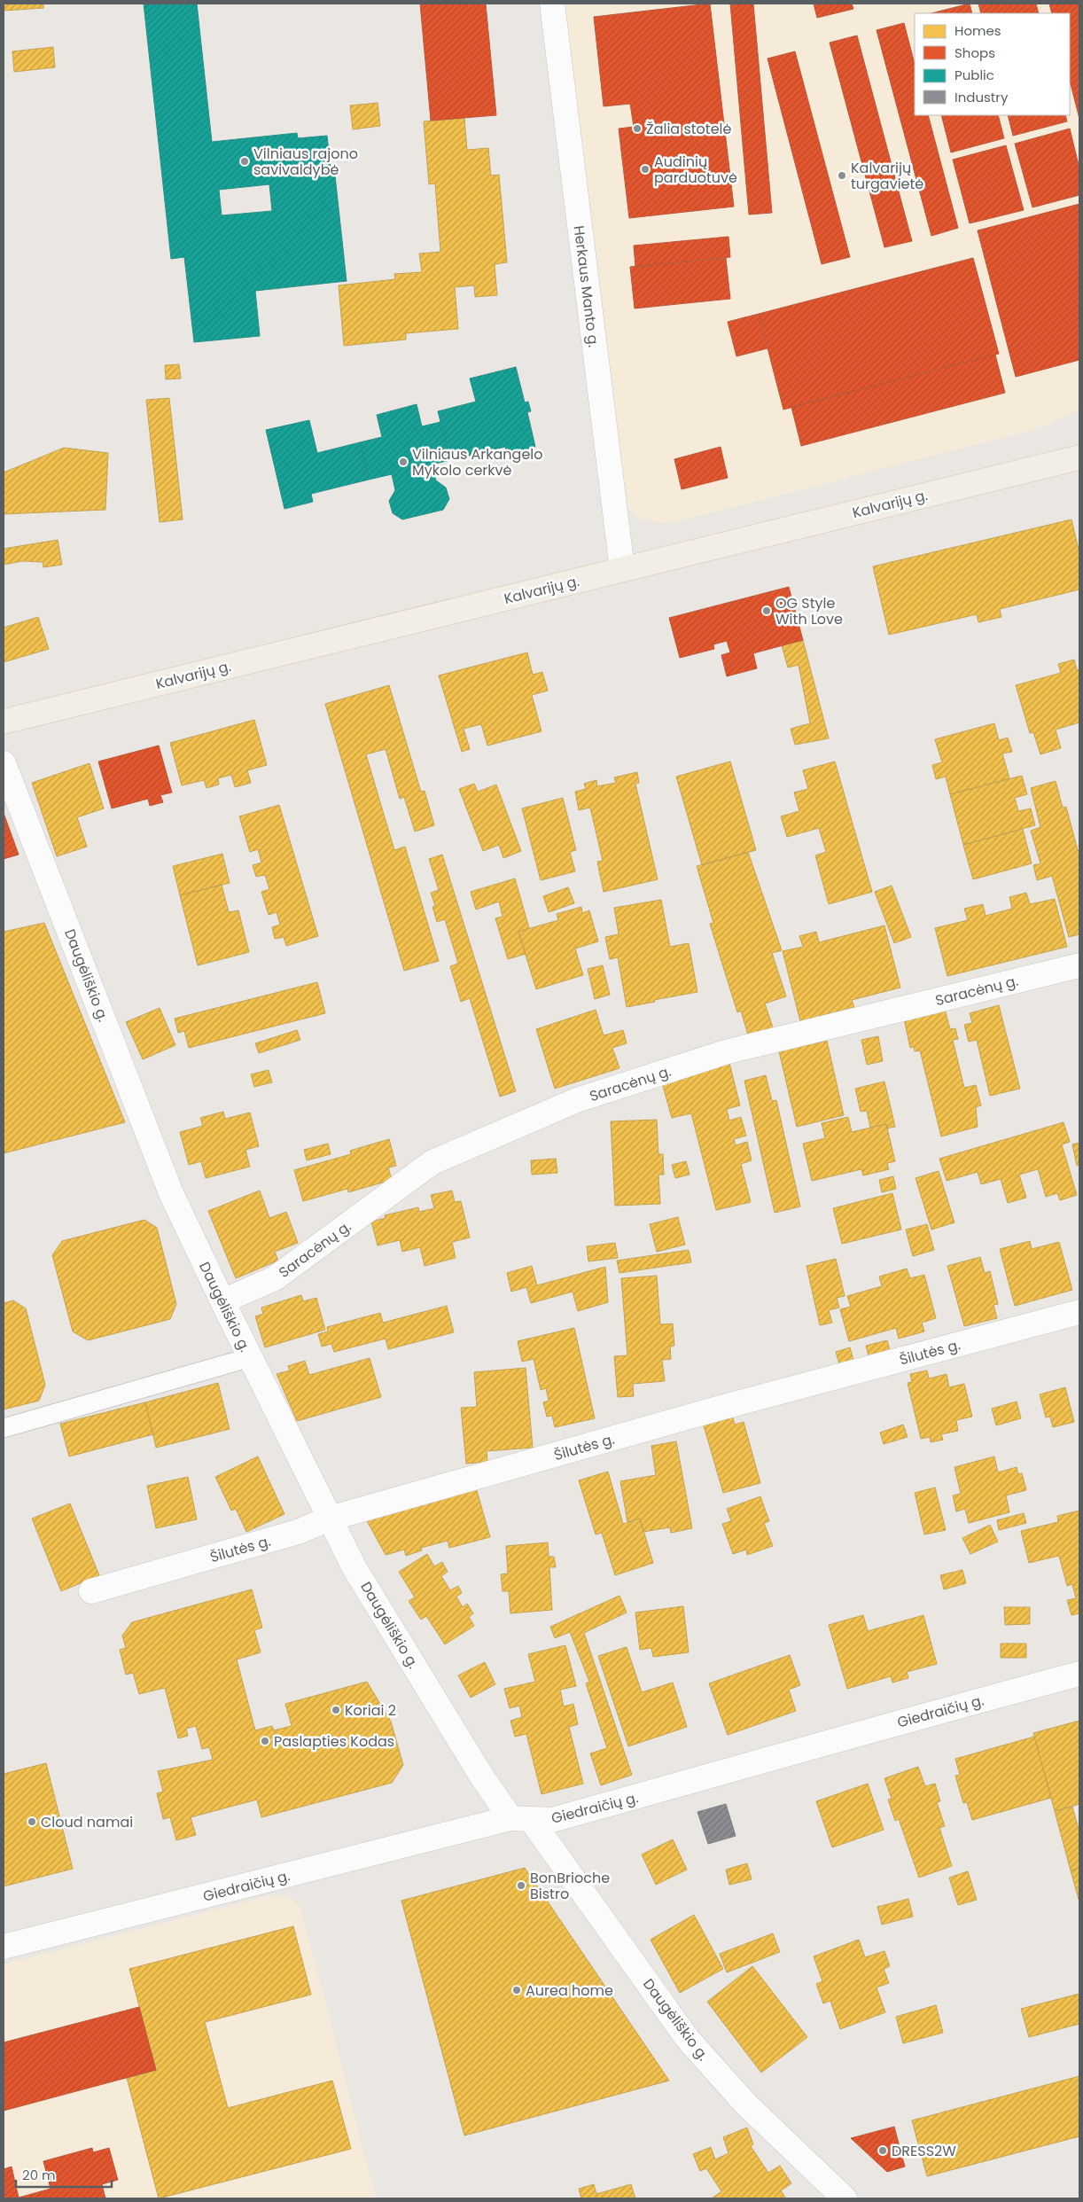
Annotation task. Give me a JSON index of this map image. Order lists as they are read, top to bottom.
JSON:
{
  "streets": {
    "main road": ["Kalvarijų g."],
    "street": [
      "Herkaus Manto g.",
      "Daugėliškio g.",
      "Saracėnų g.",
      "Šilutės g.",
      "Giedraičių g."
    ]
  },
  "crossings": [
    ["Herkaus Manto g.", "Kalvarijų g."],
    ["Daugėliškio g.", "Saracėnų g."],
    ["Daugėliškio g.", "Šilutės g."],
    ["Daugėliškio g.", "Giedraičių g."]
  ],
  "places": [
    "Žalia stotelė",
    "Vilniaus rajono savivaldybė",
    "Audinių parduotuvė",
    "Kalvarijų turgavietė",
    "Vilniaus Arkangelo Mykolo cerkvė",
    "OG Style With Love",
    "Koriai 2",
    "Paslapties Kodas",
    "Cloud namai",
    "BonBrioche Bistro",
    "Aurea home",
    "DRESS2W"
  ],
  "legend": [
    "Homes",
    "Shops",
    "Public",
    "Industry"
  ],
  "scale_bar": "20 m"
}
